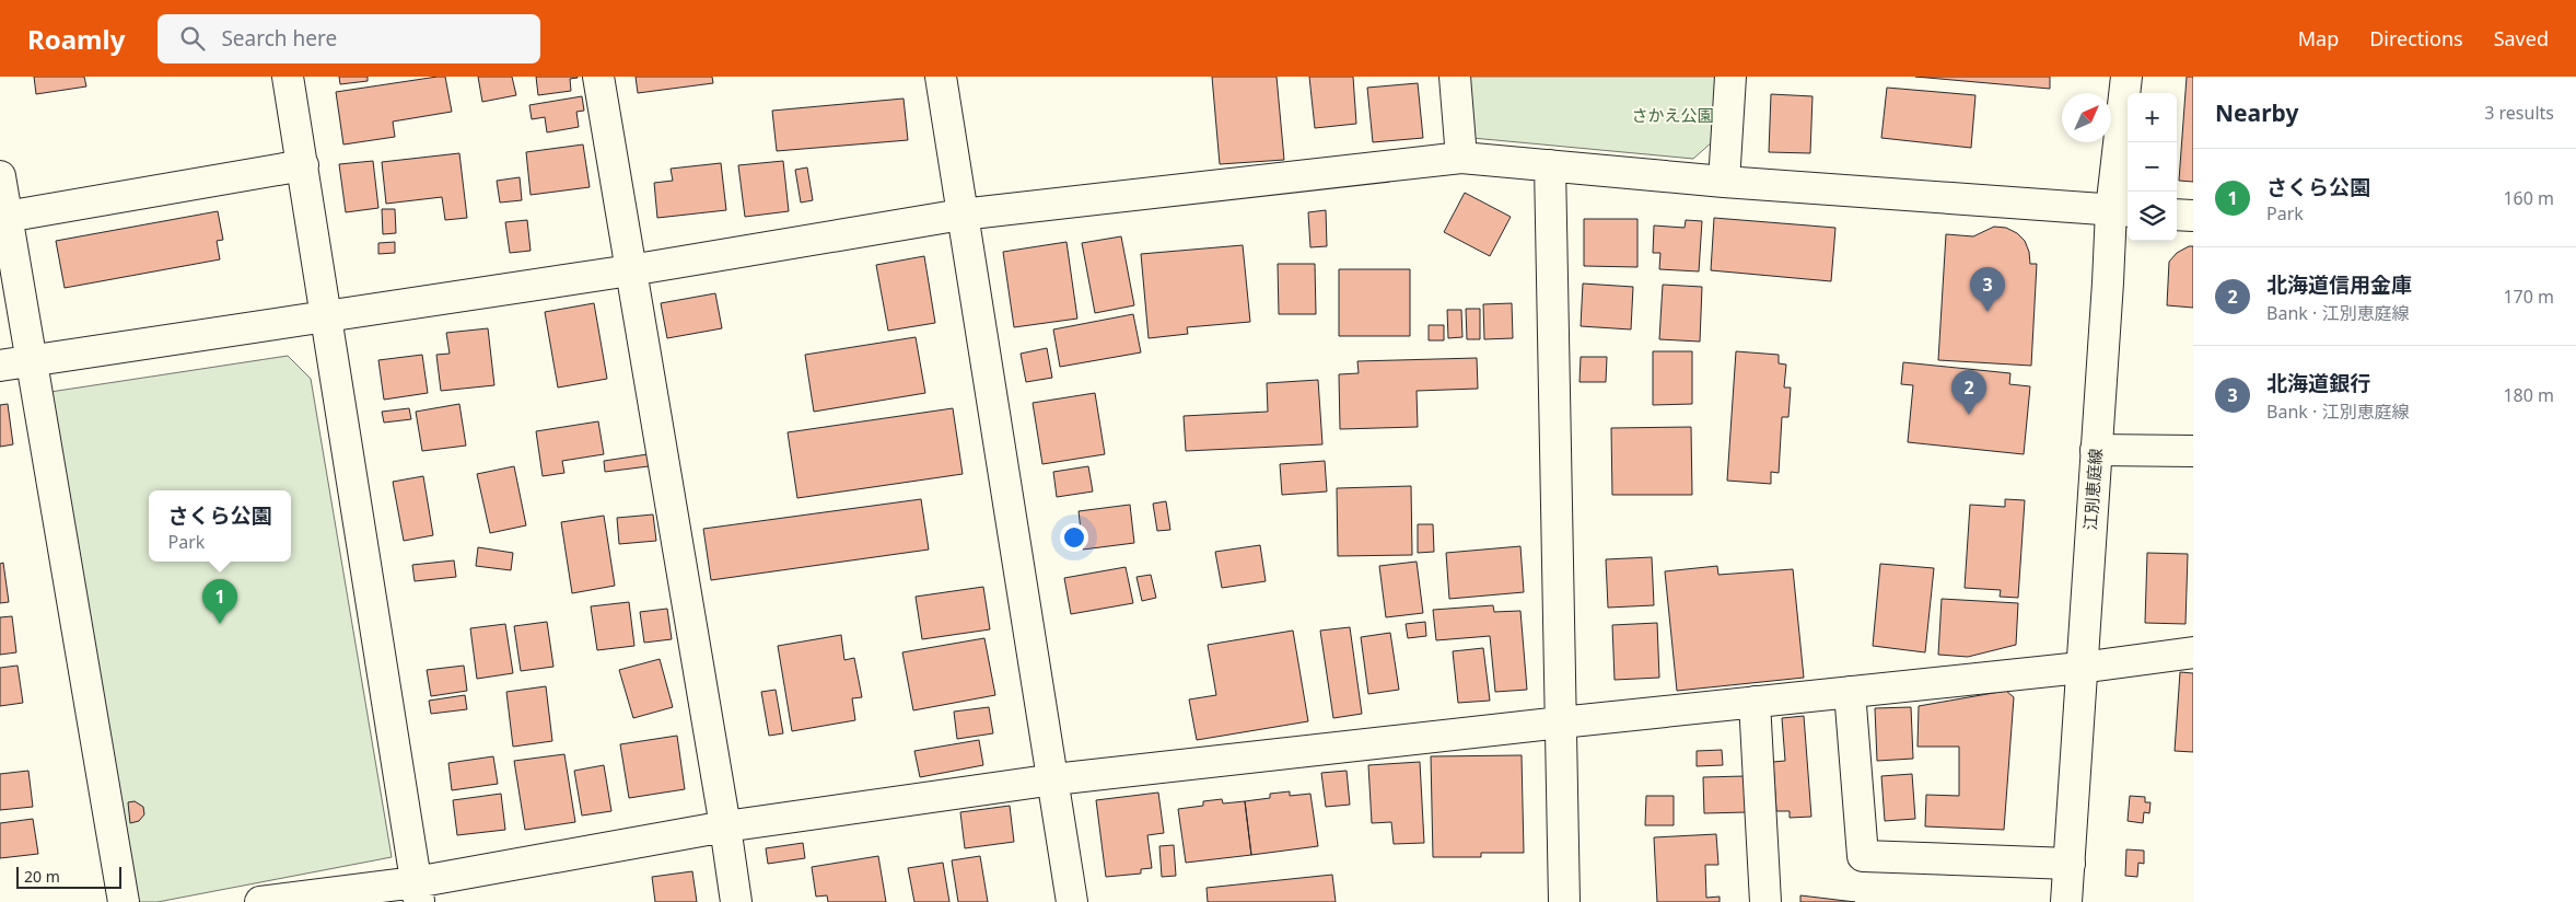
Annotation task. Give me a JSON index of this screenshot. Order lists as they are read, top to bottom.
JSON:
{
  "streets": {
    "street": ["江別恵庭線"]
  },
  "parks": ["さかえ公園"],
  "scale_bar": "20 m",
  "north": "top right",
  "page": {
    "header": "Roamly",
    "search": "Search here",
    "nav": ["Map", "Directions", "Saved"],
    "heading": ["Nearby", "3 results"],
    "map_buttons": ["+", "−"],
    "list": [
      {
        "mark": "1",
        "name": "さくら公園",
        "note": "Park",
        "value": "160 m"
      },
      {
        "mark": "2",
        "name": "北海道信用金庫",
        "note": "Bank · 江別恵庭線",
        "value": "170 m"
      },
      {
        "mark": "3",
        "name": "北海道銀行",
        "note": "Bank · 江別恵庭線",
        "value": "180 m"
      }
    ],
    "pins": ["3", "2", "1"],
    "popup": ["さくら公園", "Park"],
    "scale": "20 m"
  }
}
